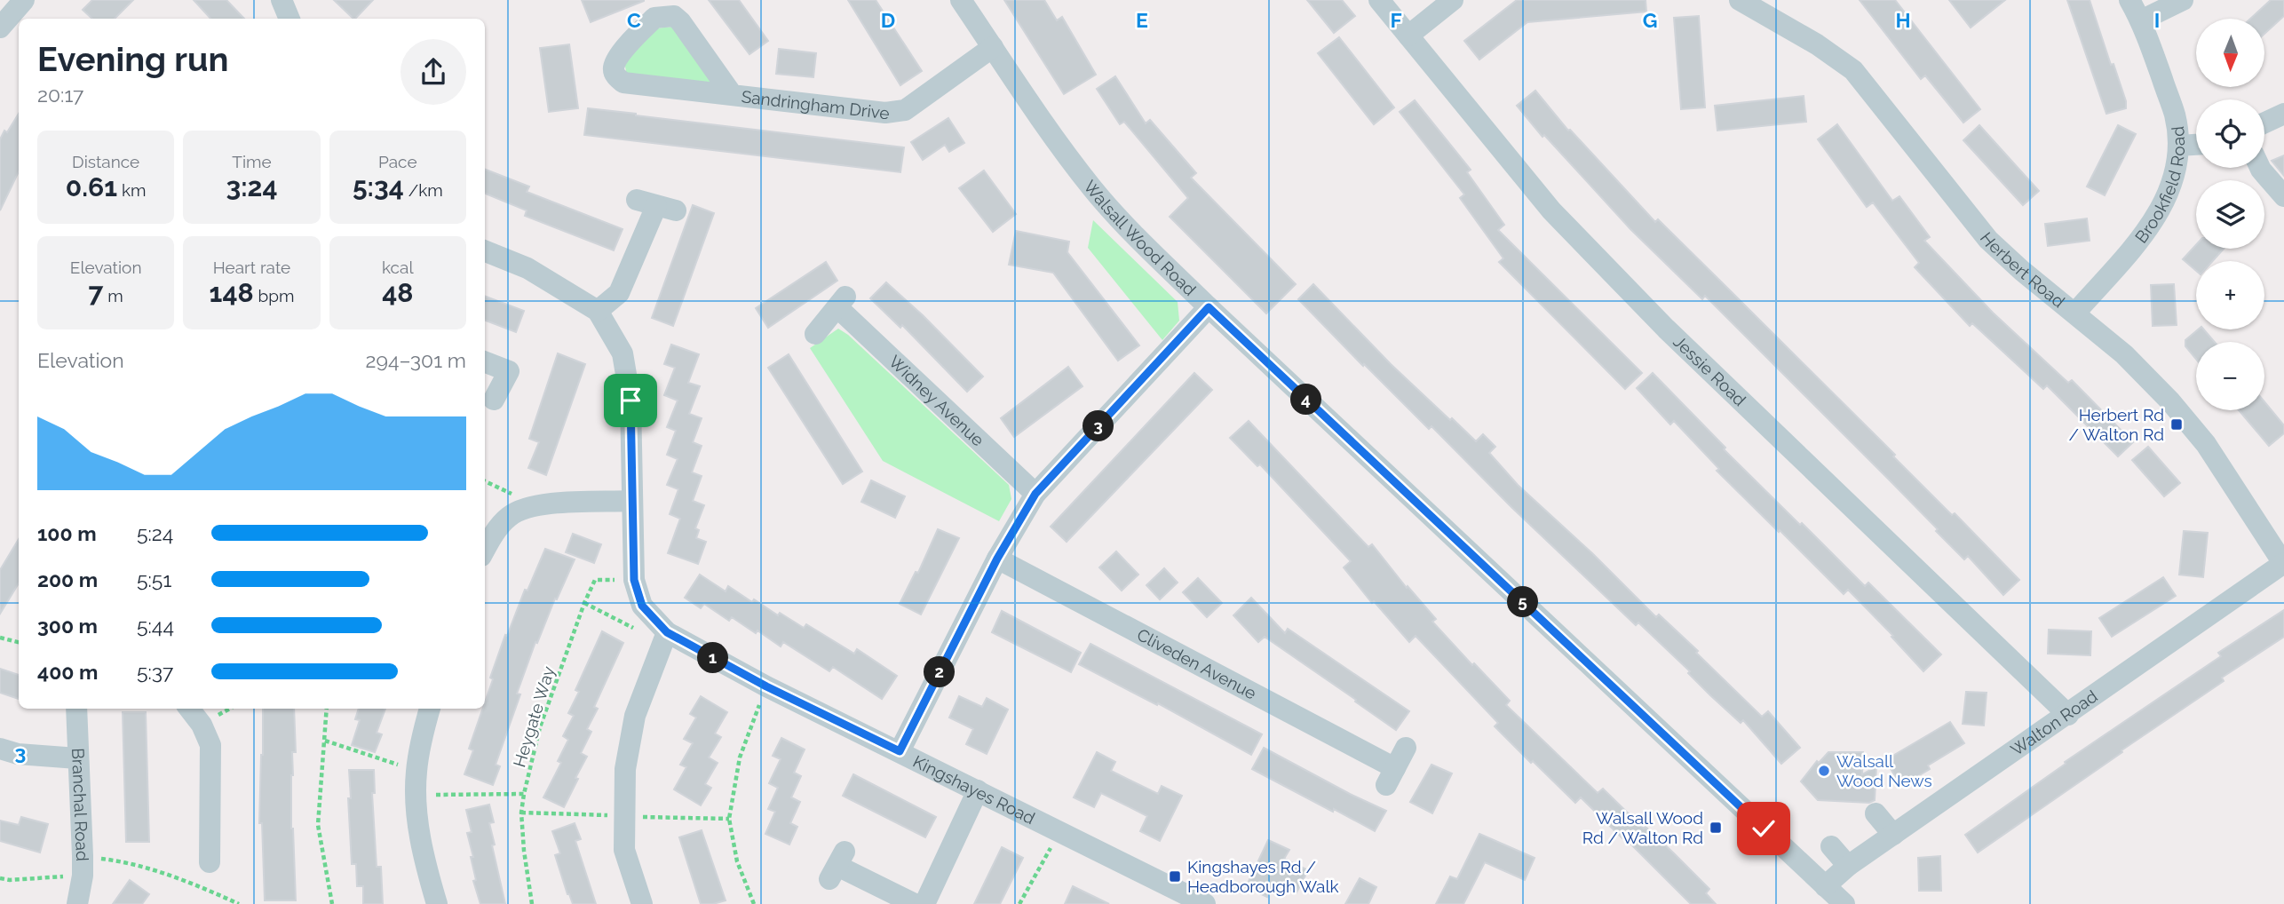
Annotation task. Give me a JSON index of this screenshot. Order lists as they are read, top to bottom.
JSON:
{
  "streets": {
    "street": [
      "Sandringham Drive",
      "Brookfield Road",
      "Walsall Wood Road",
      "Herbert Road",
      "Jessie Road",
      "Widney Avenue",
      "Cliveden Avenue",
      "Walton Road",
      "Kingshayes Road",
      "Branchal Road"
    ],
    "path": ["Heygate Way"]
  },
  "crossings": [
    ["Sandringham Drive", "Walsall Wood Road"],
    ["Brookfield Road", "Herbert Road"],
    ["Walsall Wood Road", "Walton Road"],
    ["Herbert Road", "Walton Road"],
    ["Jessie Road", "Walton Road"],
    ["Heygate Way", "Kingshayes Road"]
  ],
  "places": {
    "transit": ["Herbert Rd / Walton Rd", "Walsall Wood Rd / Walton Rd", "Kingshayes Rd / Headborough Walk"],
    "other": ["Walsall Wood News"]
  },
  "north": "bottom",
  "page": {
    "map_buttons": ["+", "−"],
    "heading": ["Evening run", "20:17"],
    "stats": [
      ["Distance", "0.61 km"],
      ["Time", "3:24"],
      ["Pace", "5:34 /km"],
      ["Elevation", "7 m"],
      ["Heart rate", "148 bpm"],
      ["kcal", "48"]
    ],
    "chart": ["Elevation", "294–301 m"],
    "pins": [
      "4",
      "3",
      "5",
      "1",
      "2"
    ],
    "list": [
      {
        "name": "100 m",
        "note": "5:24"
      },
      {
        "name": "200 m",
        "note": "5:51"
      },
      {
        "name": "300 m",
        "note": "5:44"
      },
      {
        "name": "400 m",
        "note": "5:37"
      }
    ]
  },
  "grid": {
    "columns": [
      "C",
      "D",
      "E",
      "F",
      "G",
      "H",
      "I"
    ],
    "rows": ["3"]
  }
}
